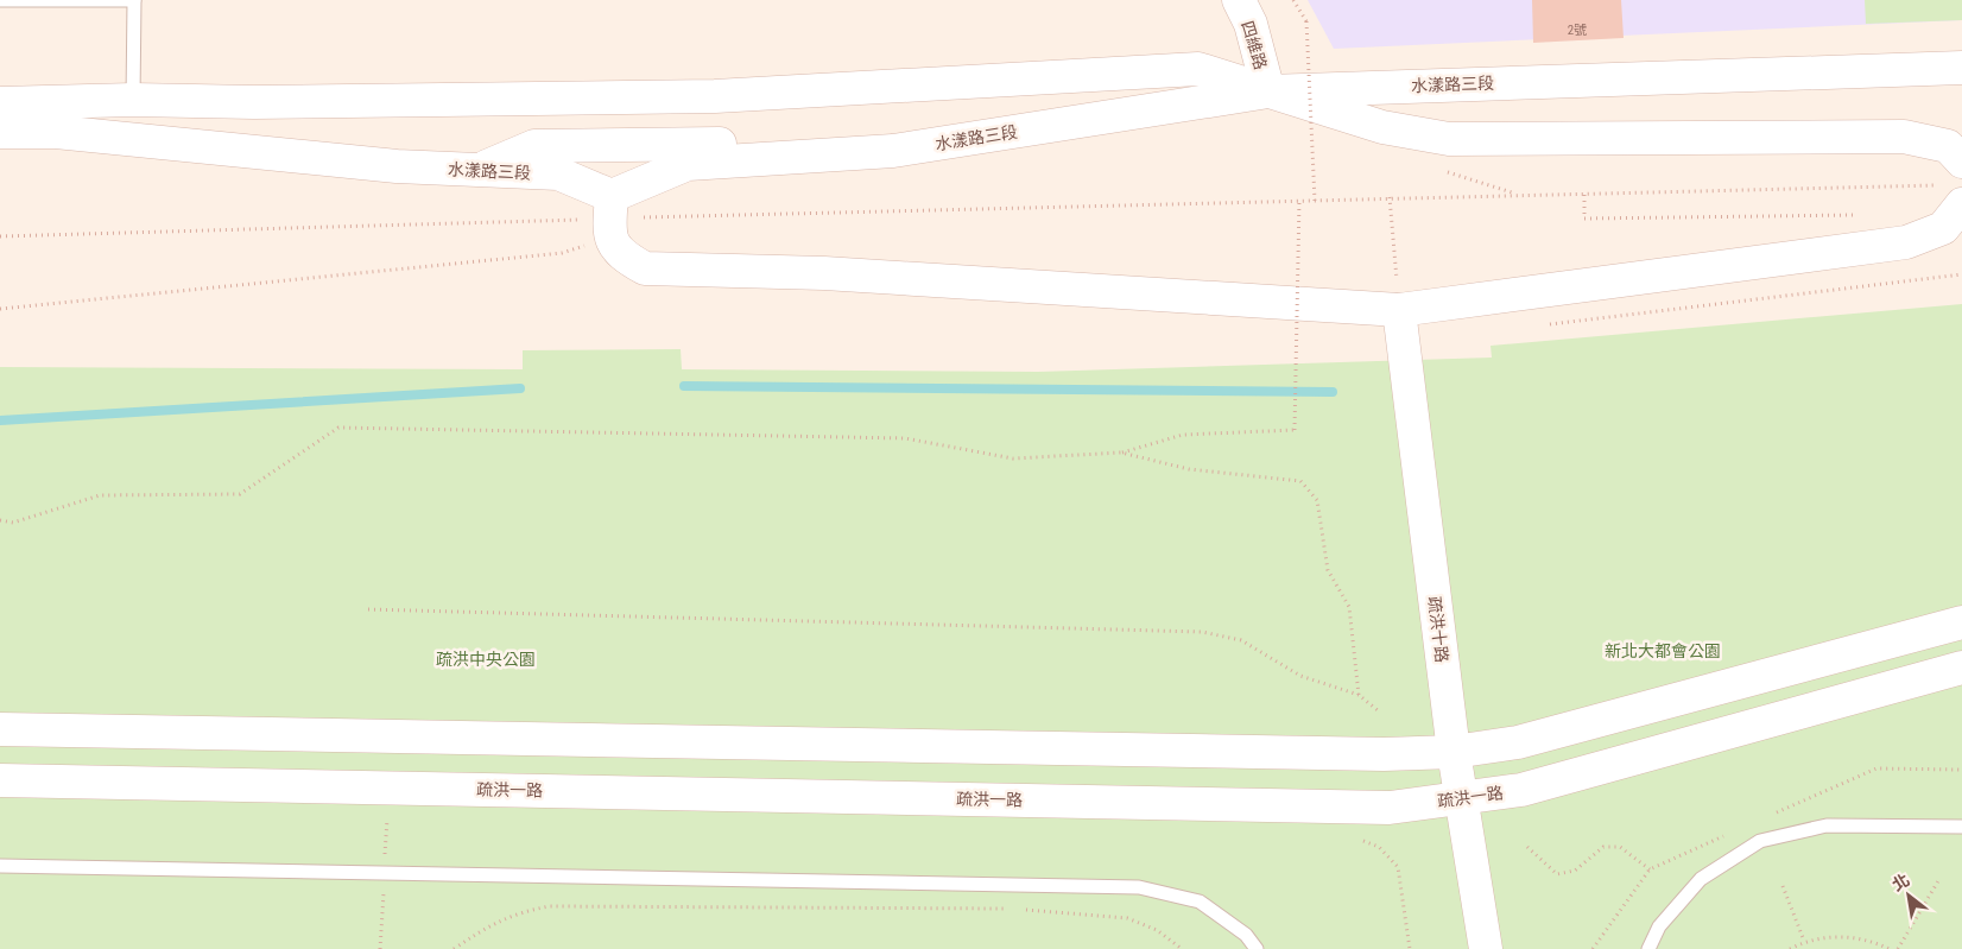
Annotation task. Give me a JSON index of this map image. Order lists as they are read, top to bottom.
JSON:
{
  "streets": {
    "street": [
      "四維路",
      "水漾路三段",
      "疏洪十路",
      "疏洪一路"
    ]
  },
  "crossings": [
    ["四維路", "水漾路三段"],
    ["疏洪十路", "疏洪一路"]
  ],
  "parks": ["新北大都會公園", "疏洪中央公園"],
  "house_numbers": ["2號"],
  "north": "top left"
}
